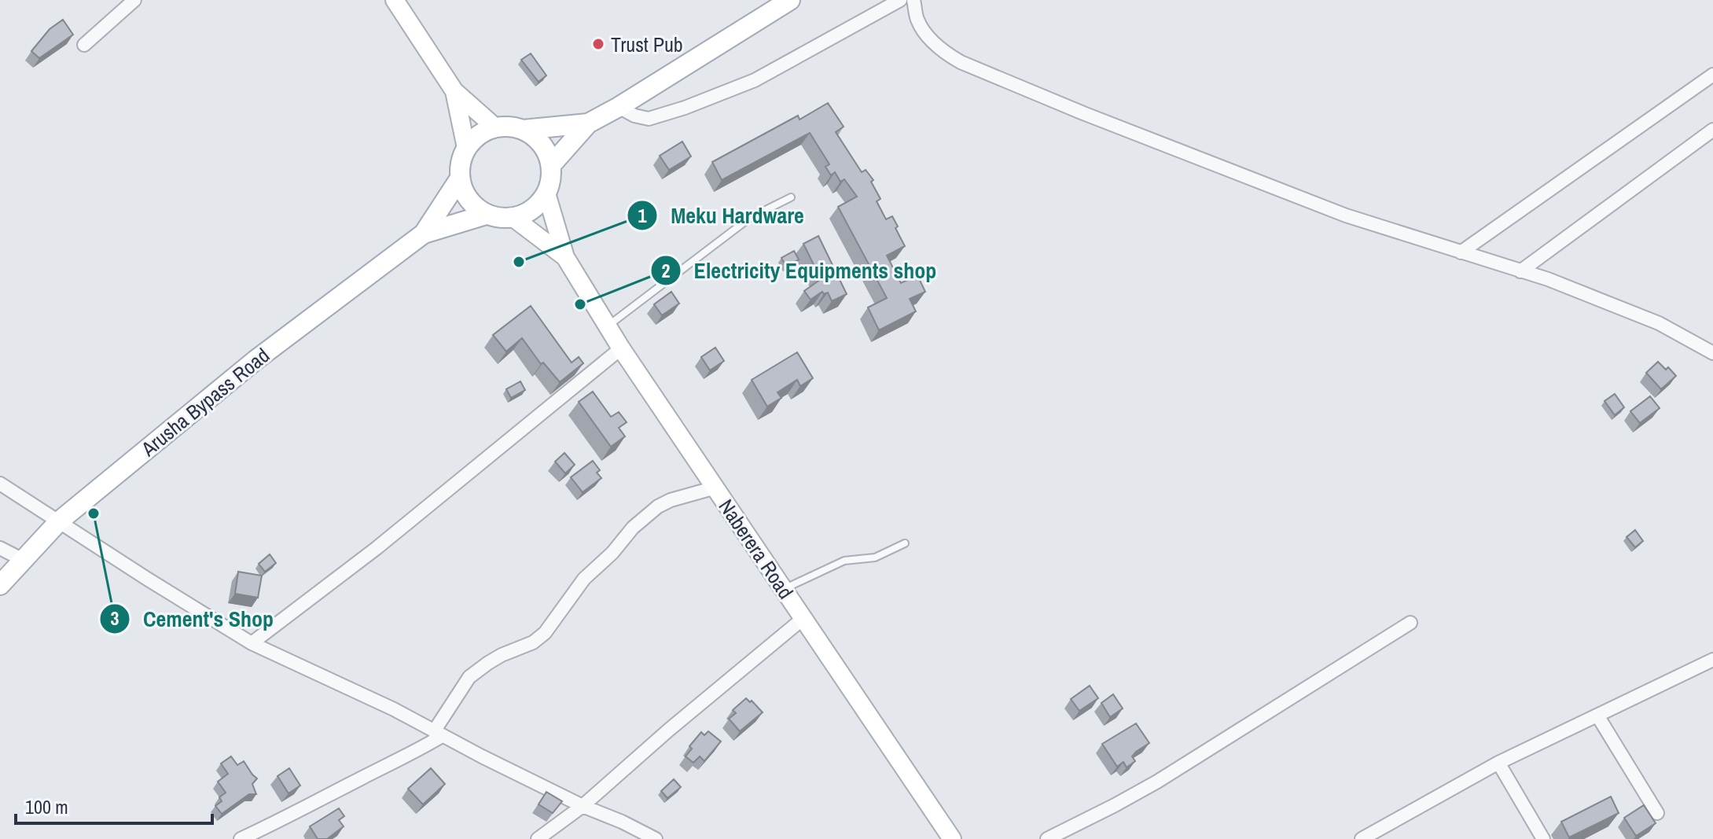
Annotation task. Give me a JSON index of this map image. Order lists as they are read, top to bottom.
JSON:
{
  "streets": {
    "main road": ["Arusha Bypass Road"],
    "street": ["Naberera Road"]
  },
  "crossings": [
    ["Arusha Bypass Road", "Naberera Road"]
  ],
  "places": [
    "Trust Pub",
    "Meku Hardware",
    "Electricity Equipments shop",
    "Cement's Shop"
  ],
  "scale_bar": "100 m"
}
